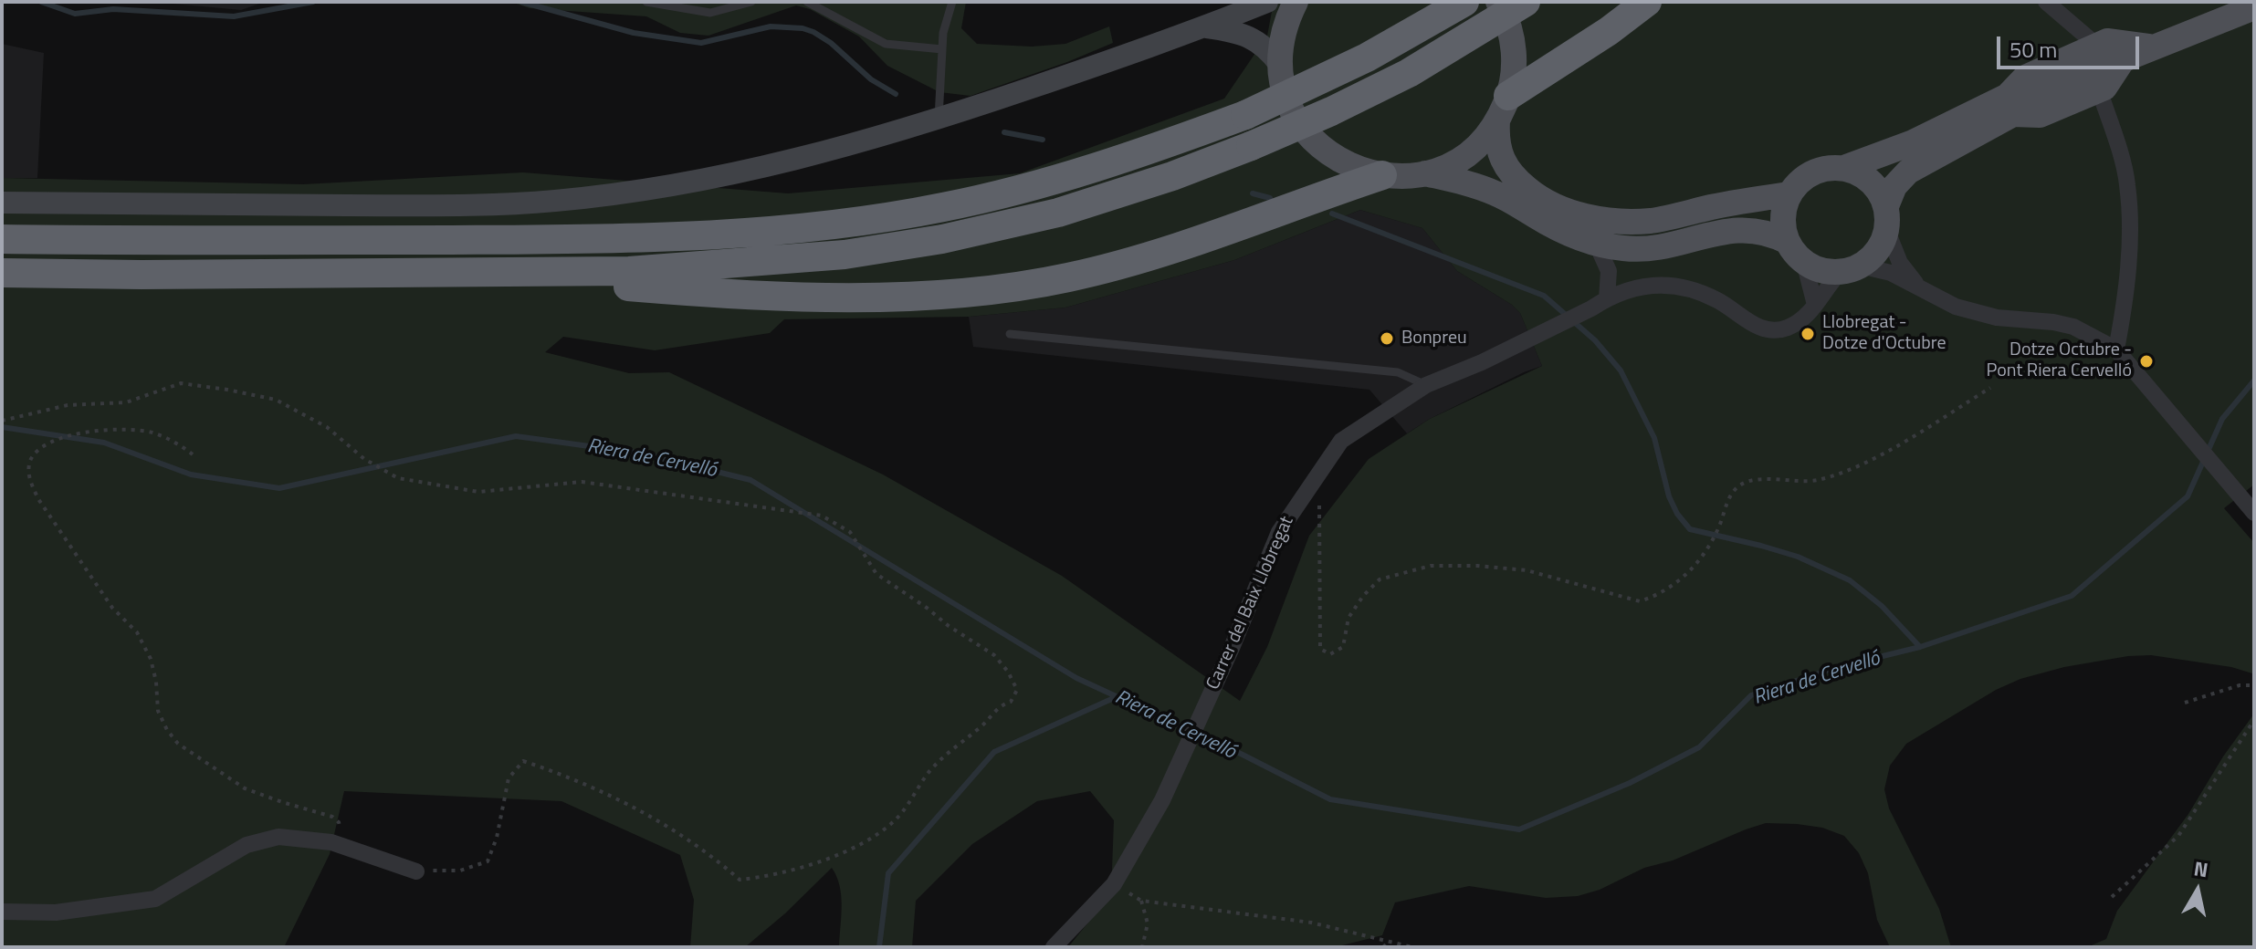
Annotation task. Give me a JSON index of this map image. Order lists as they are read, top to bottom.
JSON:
{
  "streets": {
    "street": ["Carrer del Baix Llobregat"]
  },
  "water": ["Riera de Cervelló"],
  "places": ["Llobregat - Dotze d'Octubre", "Bonpreu", "Dotze Octubre - Pont Riera Cervelló"],
  "scale_bar": "50 m",
  "north": "top"
}
